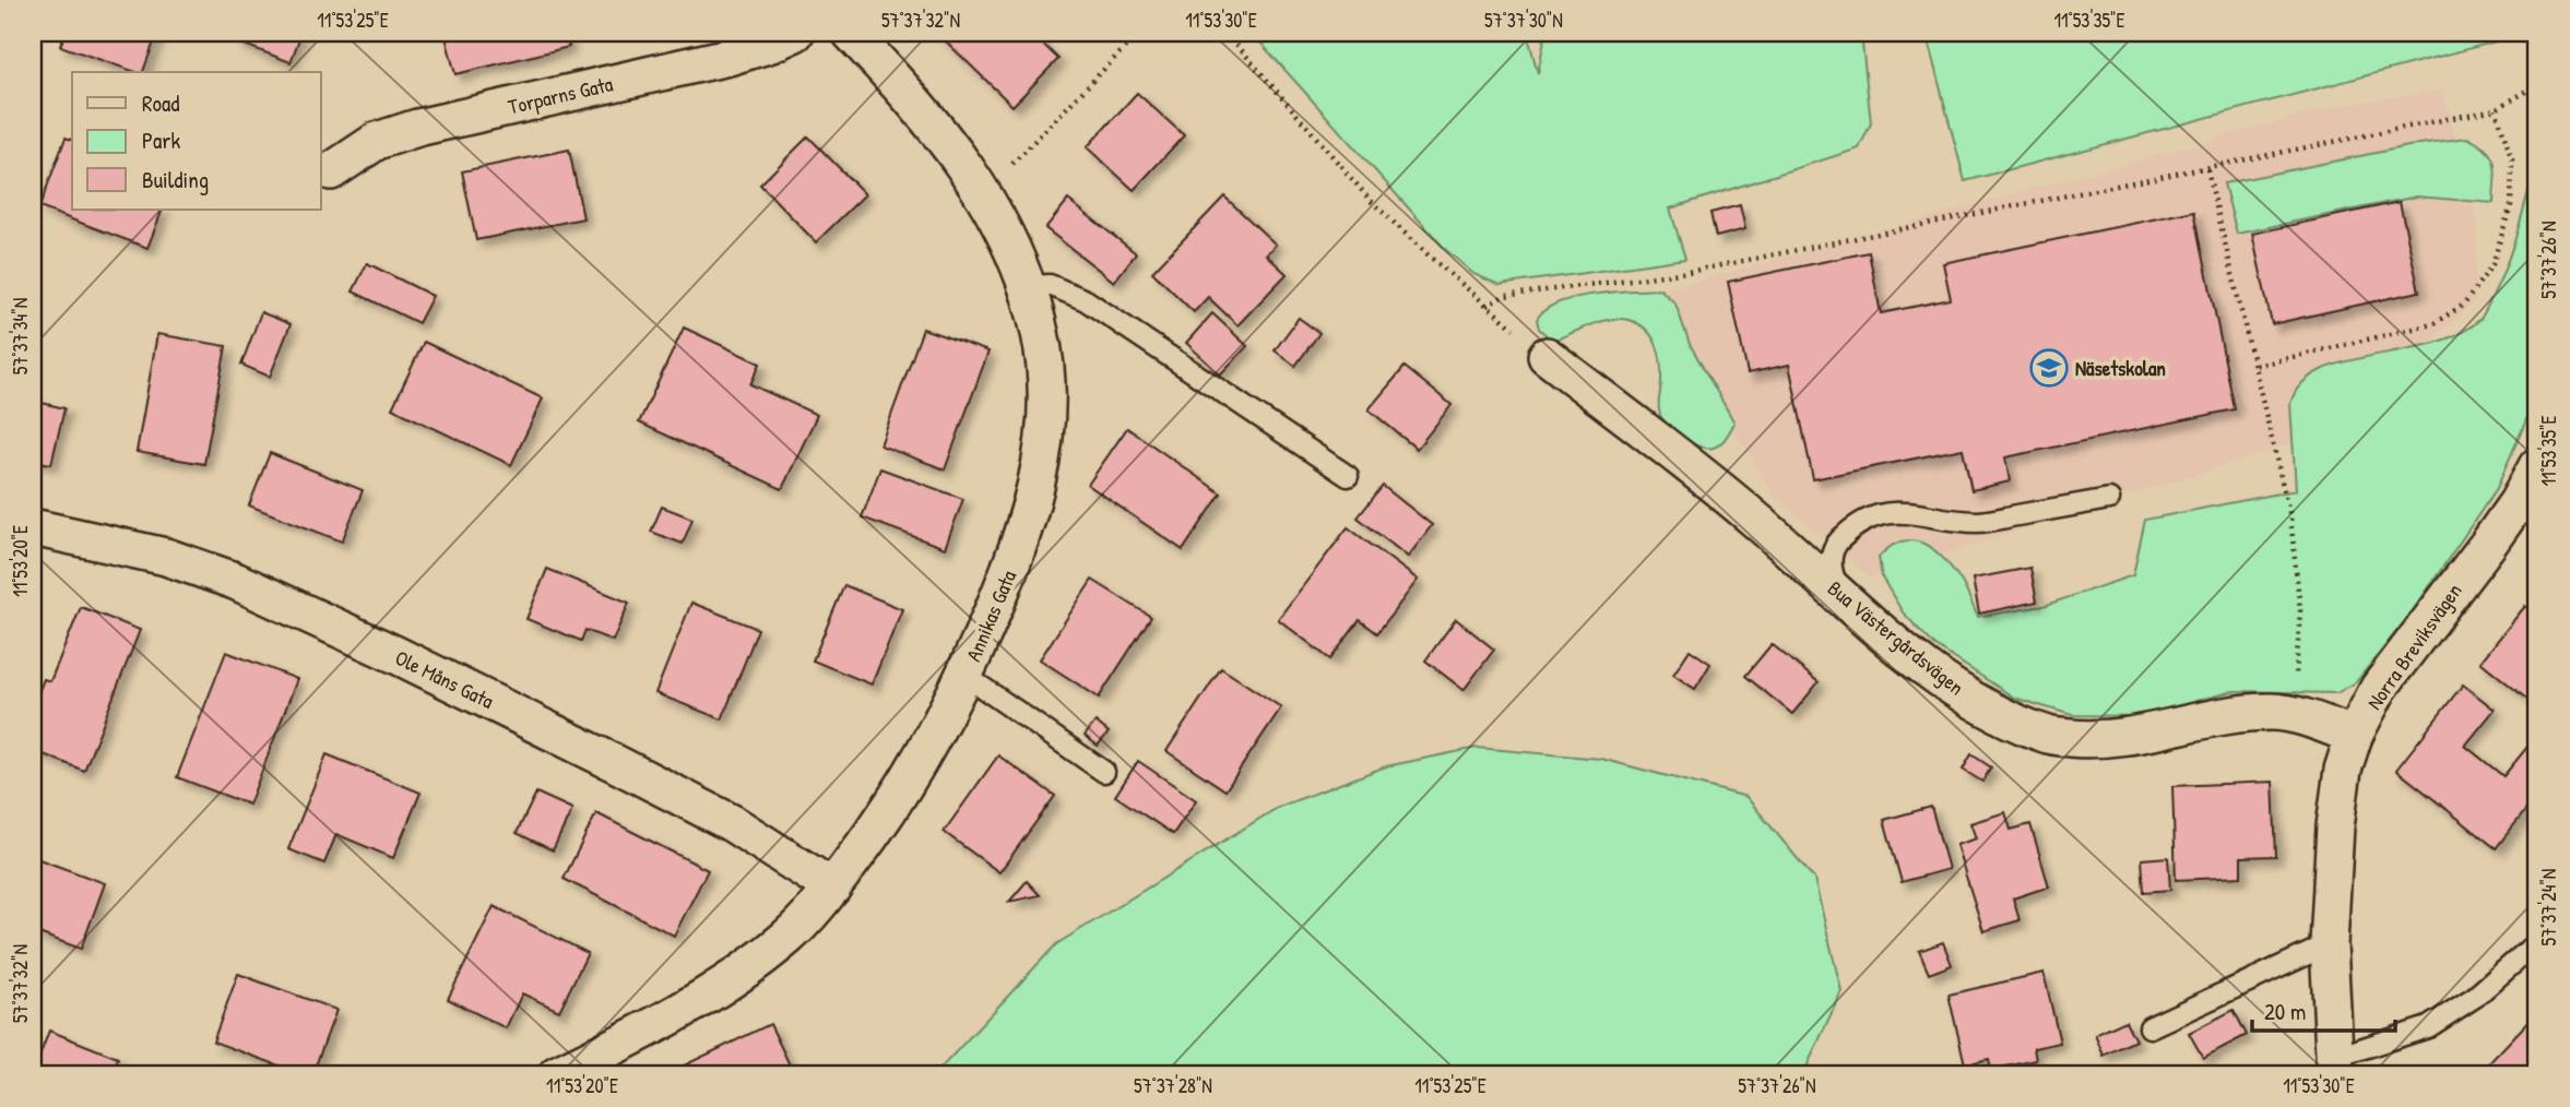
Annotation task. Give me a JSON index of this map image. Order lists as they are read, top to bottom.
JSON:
{
  "streets": {
    "street": [
      "Torparns Gata",
      "Annikas Gata",
      "Bua Västergårdsvägen",
      "Norra Breviksvägen",
      "Ole Måns Gata"
    ]
  },
  "crossings": [
    ["Annikas Gata", "Ole Måns Gata"],
    ["Bua Västergårdsvägen", "Norra Breviksvägen"]
  ],
  "places": {
    "school or university": ["Näsetskolan"]
  },
  "legend": ["Road", "Park", "Building"],
  "scale_bar": "20 m",
  "coordinates": [
    "11°53'25\"E",
    "57°37'32\"N",
    "11°53'30\"E",
    "57°37'30\"N",
    "11°53'35\"E",
    "57°37'26\"N",
    "57°37'34\"N",
    "11°53'20\"E",
    "57°37'24\"N",
    "57°37'28\"N"
  ]
}
